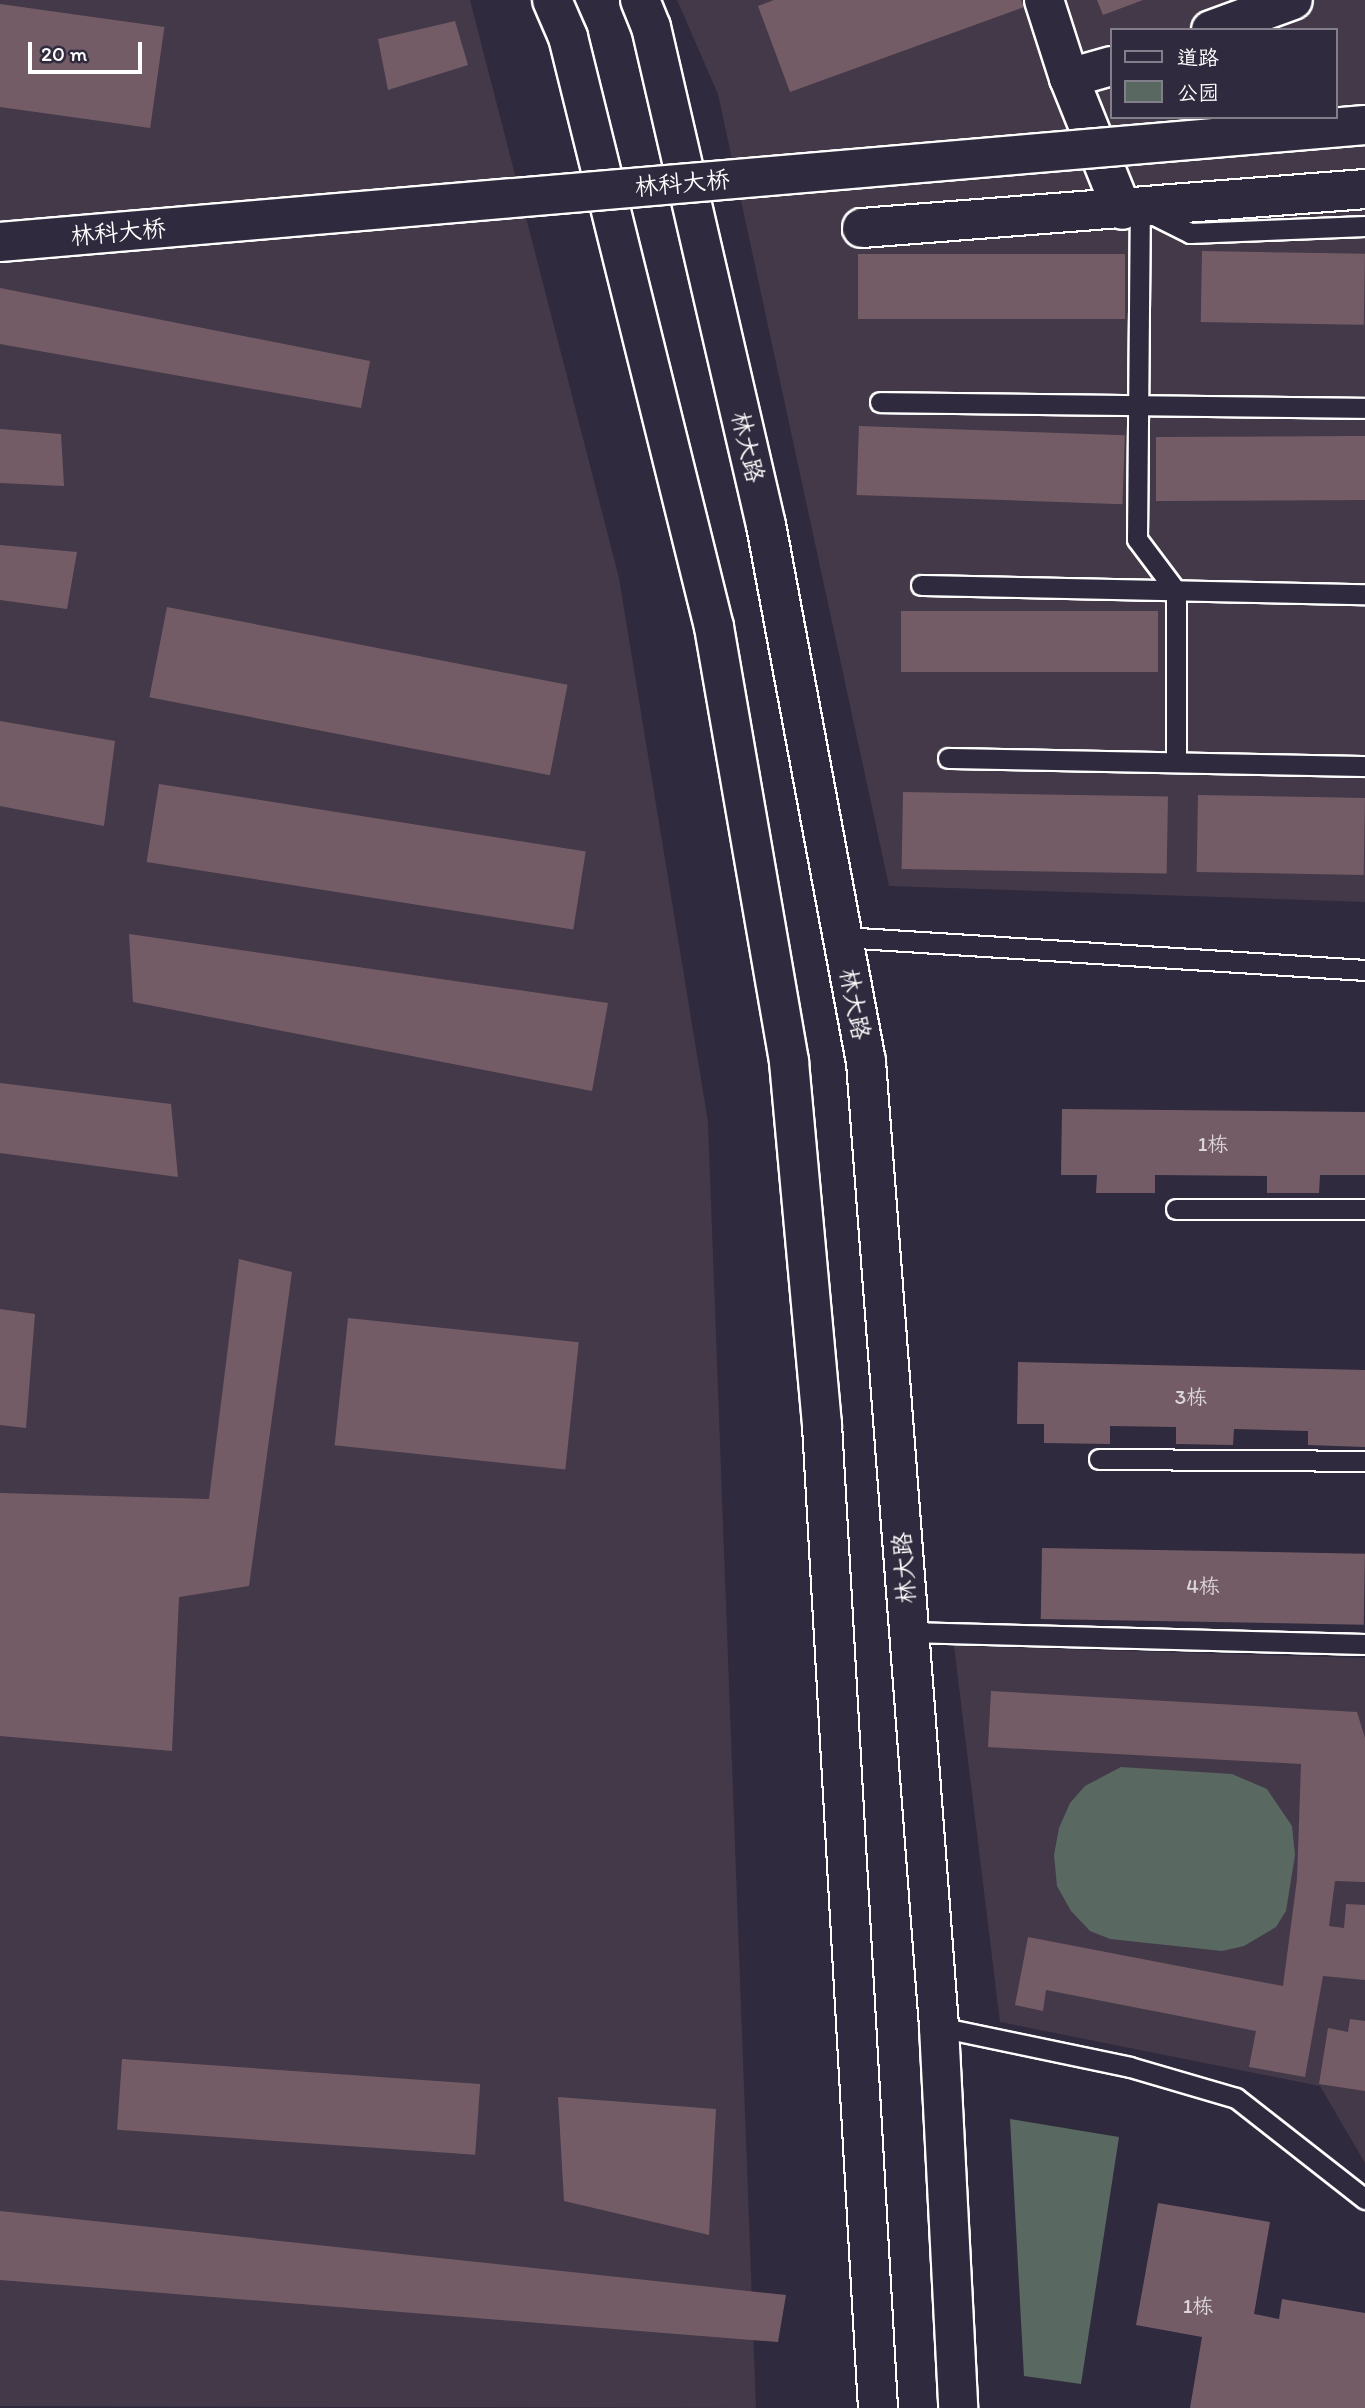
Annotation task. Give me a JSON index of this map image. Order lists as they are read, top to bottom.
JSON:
{
  "streets": {
    "main road": ["林科大桥", "林大路"]
  },
  "house_numbers": [
    "1栋",
    "3栋",
    "4栋",
    "1栋"
  ],
  "legend": ["道路", "公园"],
  "scale_bar": "20 m"
}
